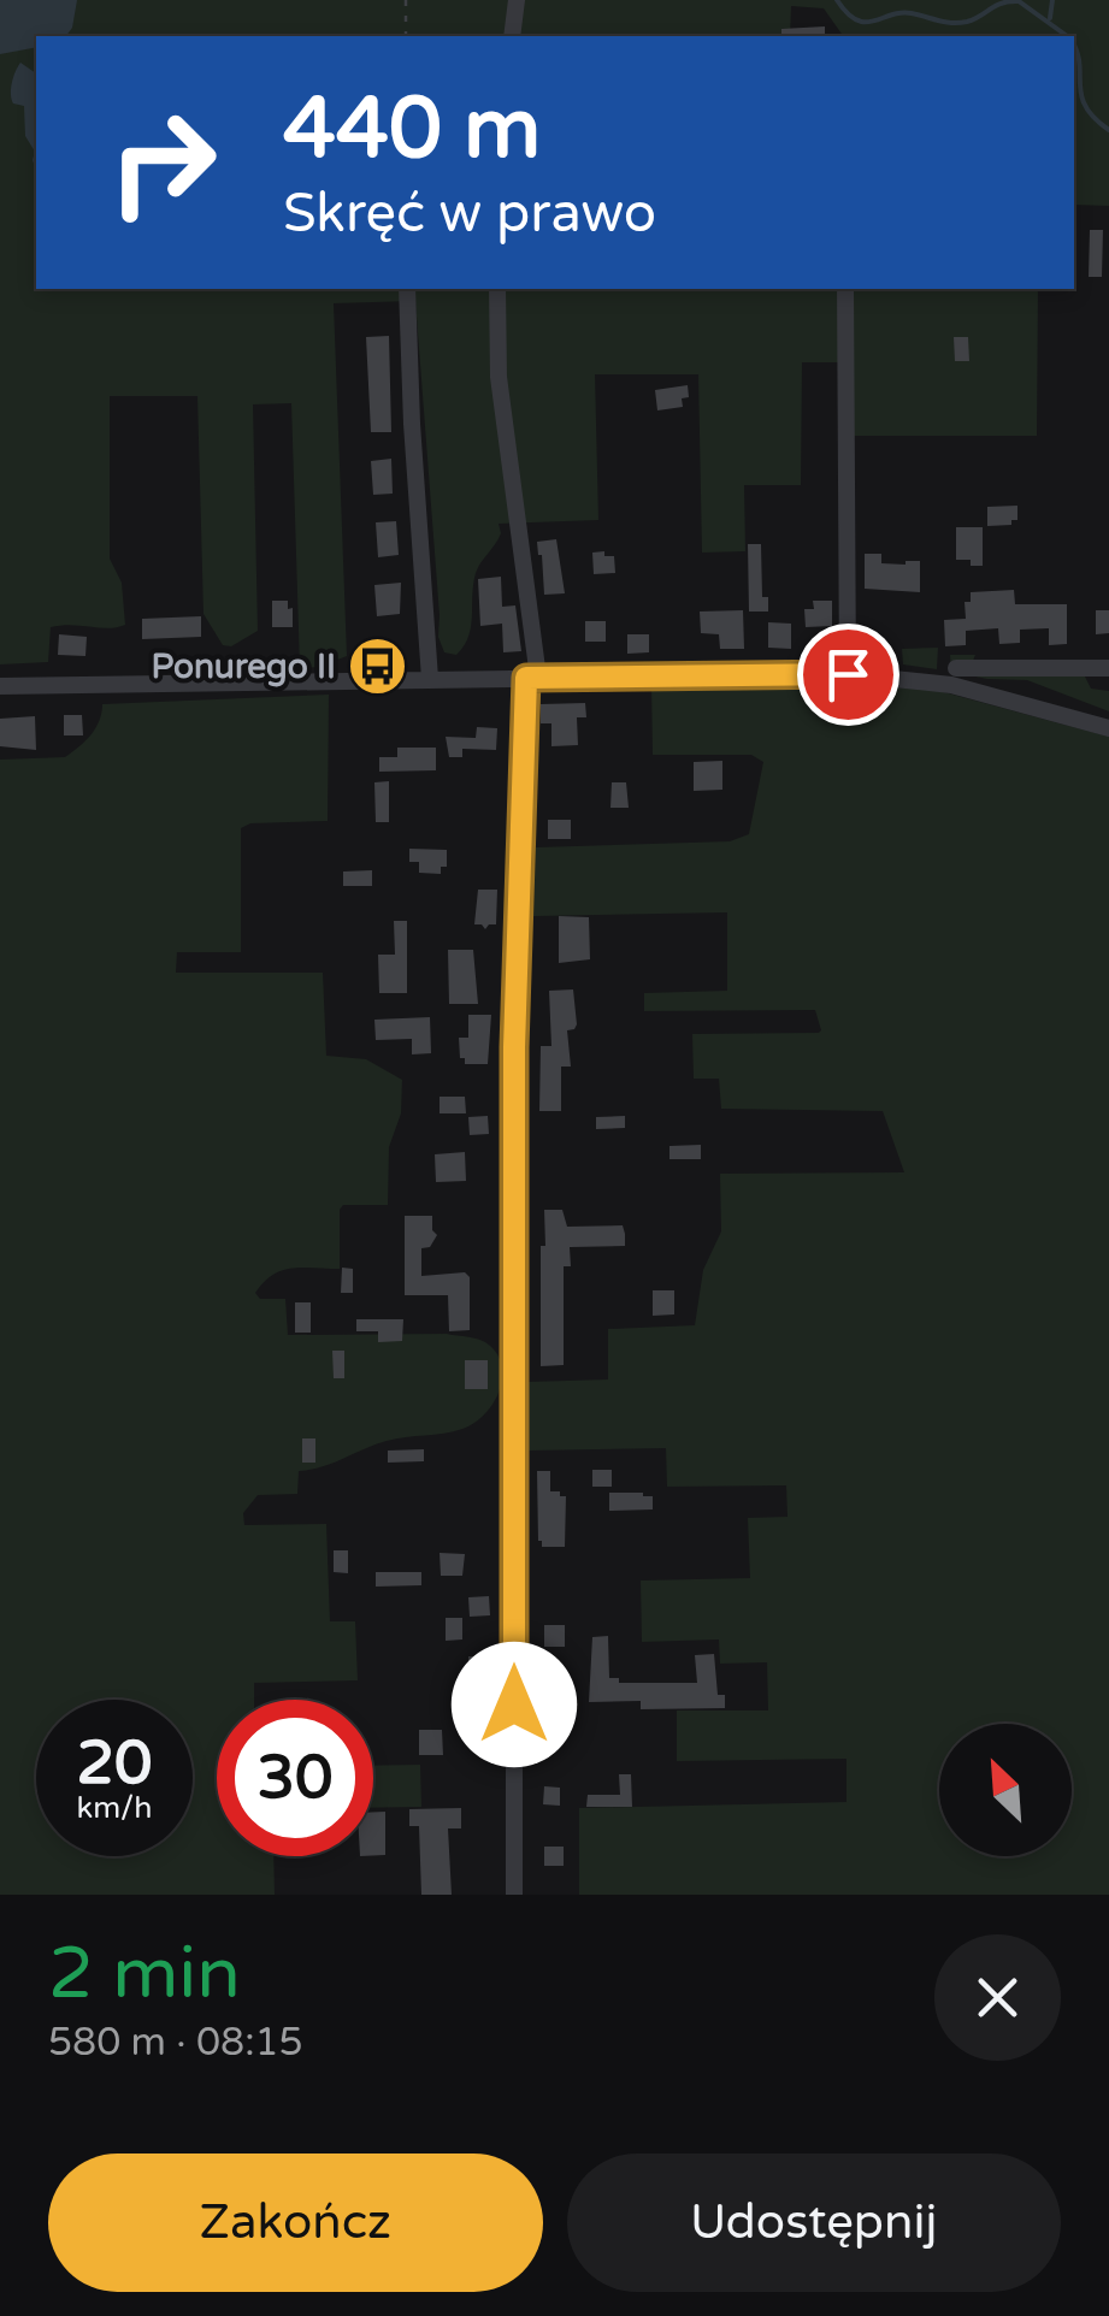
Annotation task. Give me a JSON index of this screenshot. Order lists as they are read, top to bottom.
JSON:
{
  "places": {
    "bus stop": ["Ponurego II"]
  },
  "north": "top left",
  "page": {
    "turn": ["440 m", "Skręć w prawo"],
    "speed": "20 km/h",
    "limit": "30",
    "heading": ["2 min", "580 m · 08:15"],
    "buttons": ["Zakończ", "Udostępnij"]
  }
}
